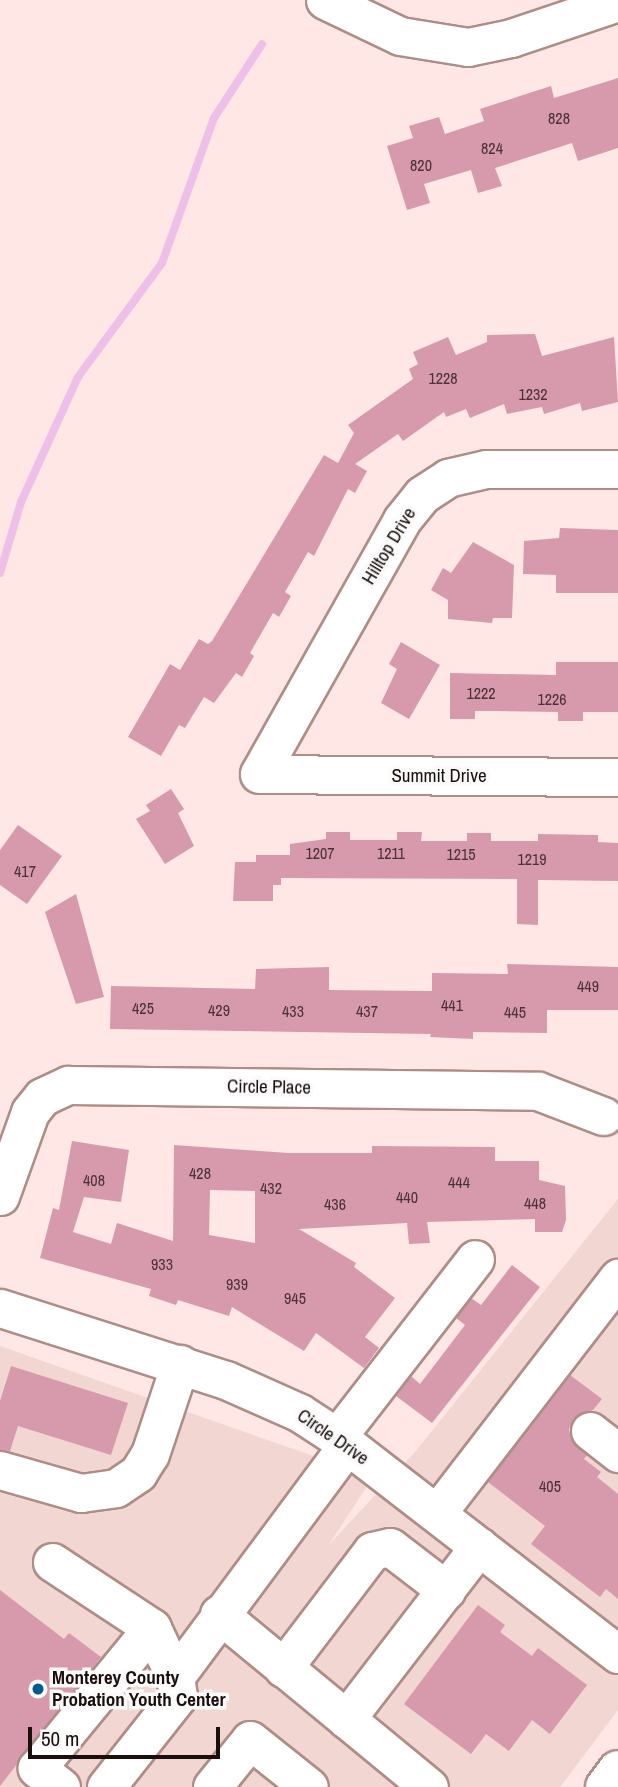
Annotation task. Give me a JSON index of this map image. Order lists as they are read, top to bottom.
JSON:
{
  "streets": {
    "street": [
      "Hilltop Drive",
      "Summit Drive",
      "Circle Place",
      "Circle Drive"
    ]
  },
  "crossings": [
    ["Hilltop Drive", "Summit Drive"]
  ],
  "places": ["Monterey County Probation Youth Center"],
  "house_numbers": [
    "828",
    "824",
    "820",
    "1228",
    "1232",
    "1222",
    "1226",
    "1207",
    "1211",
    "1215",
    "1219",
    "417",
    "449",
    "441",
    "425",
    "429",
    "433",
    "437",
    "445",
    "428",
    "408",
    "444",
    "432",
    "440",
    "448",
    "436",
    "933",
    "939",
    "945",
    "405"
  ],
  "scale_bar": "50 m"
}
